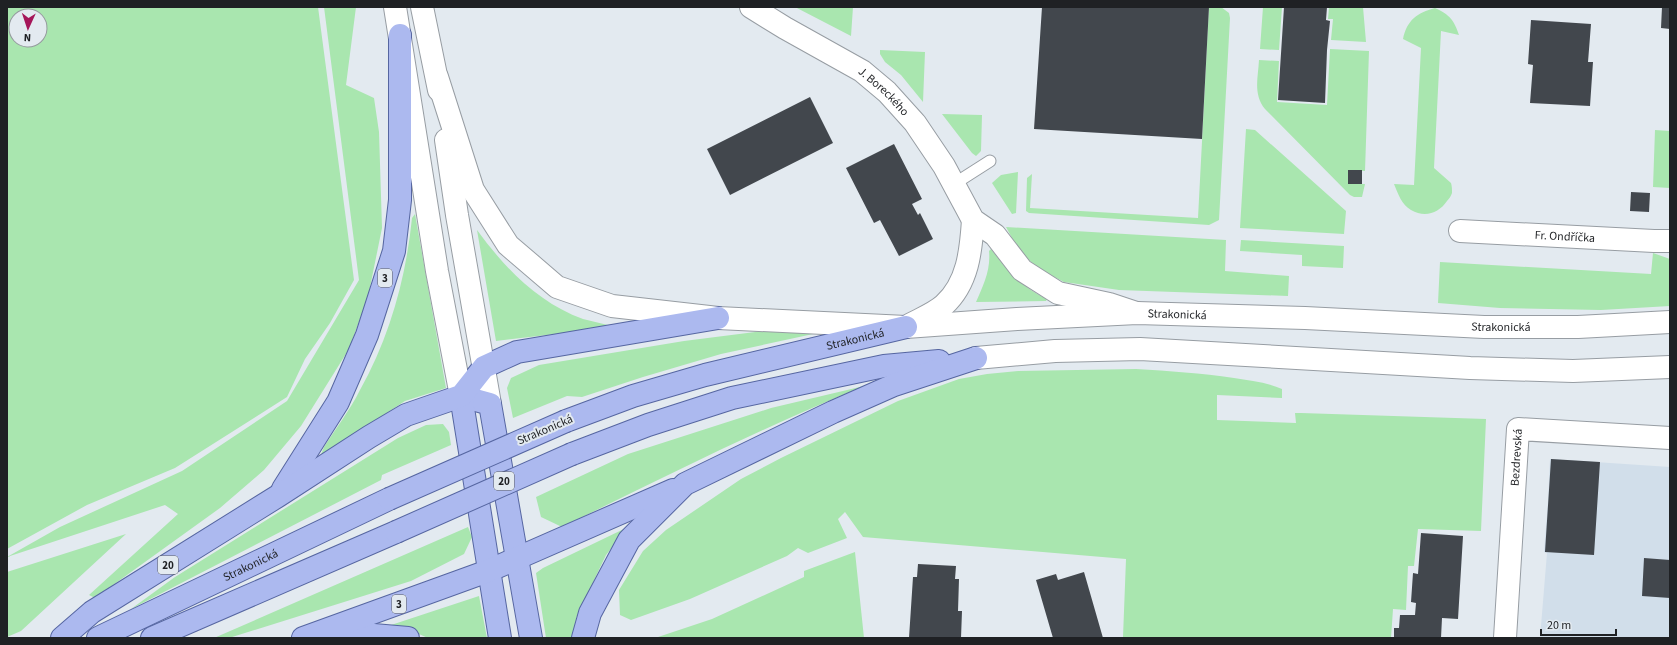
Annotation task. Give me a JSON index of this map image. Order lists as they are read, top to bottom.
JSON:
{
  "streets": {
    "main road": ["3", "Strakonická", "20"],
    "street": ["J. Boreckého", "Fr. Ondříčka", "Bezdrevská"]
  },
  "crossings": [
    ["J. Boreckého", "Strakonická"],
    ["3", "20"]
  ],
  "scale_bar": "20 m",
  "north": "bottom"
}
